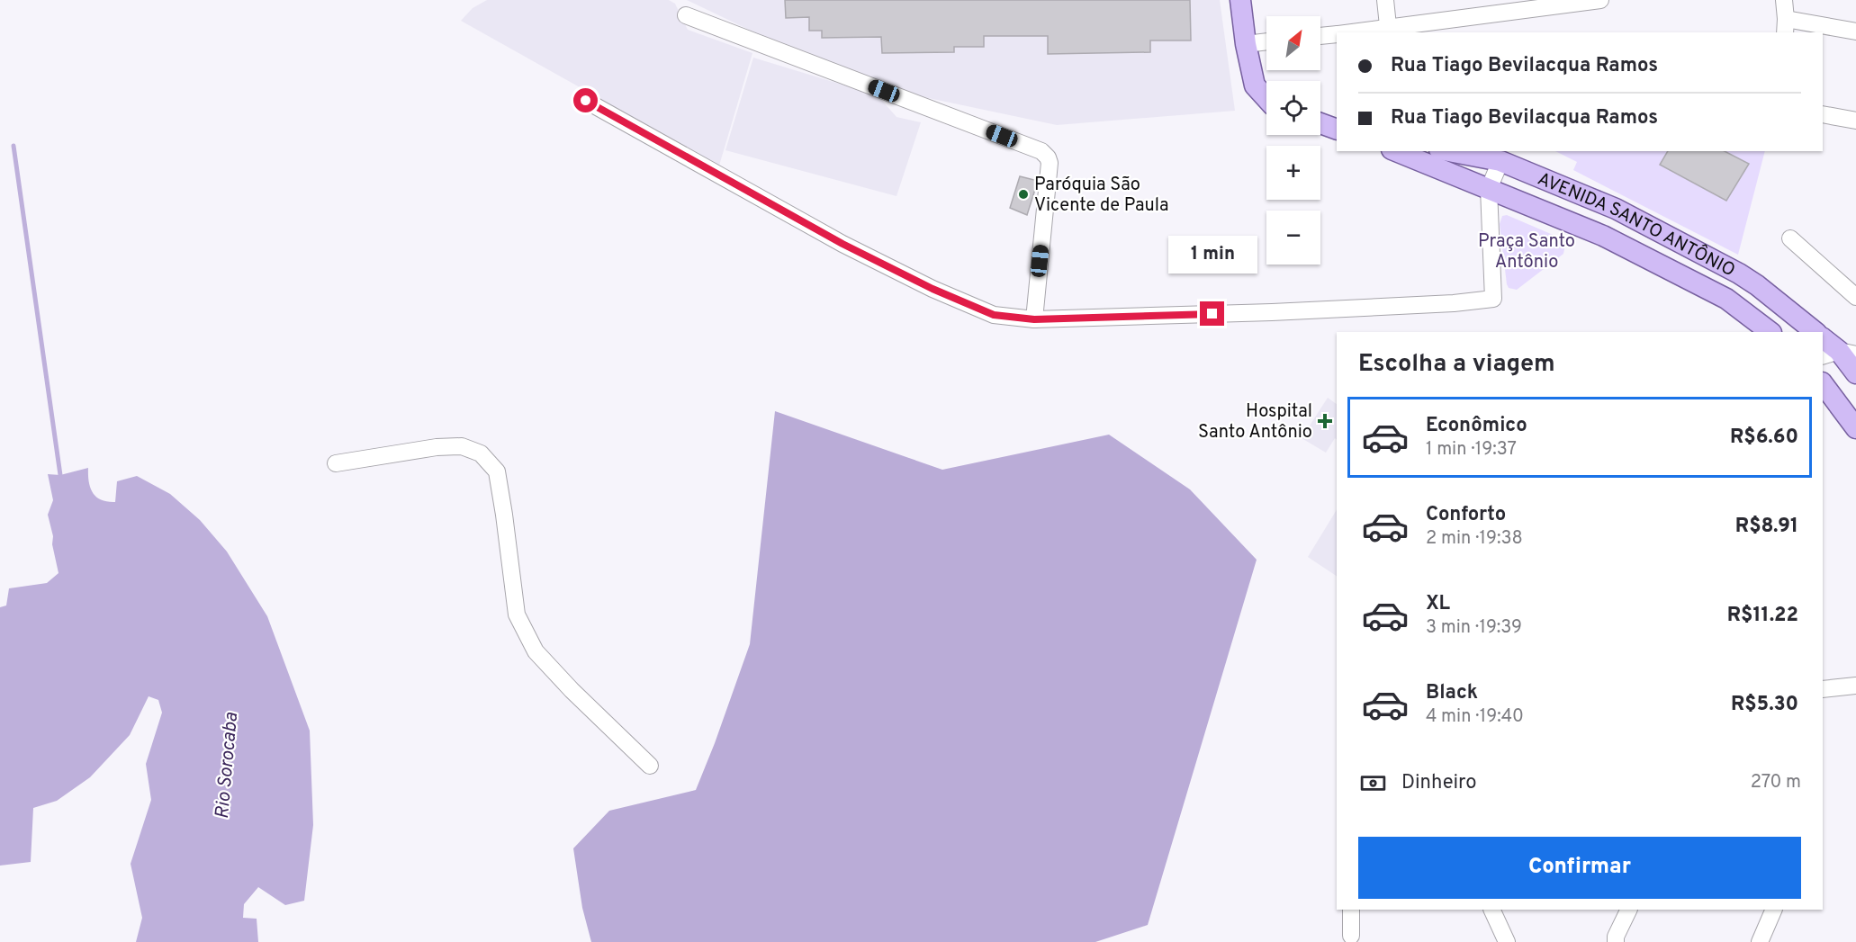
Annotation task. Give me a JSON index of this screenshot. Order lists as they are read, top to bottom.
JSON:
{
  "streets": {
    "main road": ["AVENIDA SANTO ANTÔNIO"]
  },
  "water": ["Rio Sorocaba"],
  "parks": ["Praça Santo Antônio"],
  "places": {
    "other": ["Paróquia São Vicente de Paula"],
    "health": ["Hospital Santo Antônio"]
  },
  "north": "top right",
  "page": {
    "map_buttons": ["+", "−"],
    "banner": ["Rua Tiago Bevilacqua Ramos", "Rua Tiago Bevilacqua Ramos"],
    "bubble": "1 min",
    "heading": "Escolha a viagem",
    "list": [
      {
        "name": "Econômico",
        "note": "1 min · 19:37",
        "value": "R$6.60"
      },
      {
        "name": "Conforto",
        "note": "2 min · 19:38",
        "value": "R$8.91"
      },
      {
        "name": "XL",
        "note": "3 min · 19:39",
        "value": "R$11.22"
      },
      {
        "name": "Black",
        "note": "4 min · 19:40",
        "value": "R$5.30"
      }
    ],
    "pay": ["Dinheiro", "270 m"],
    "buttons": "Confirmar"
  }
}
